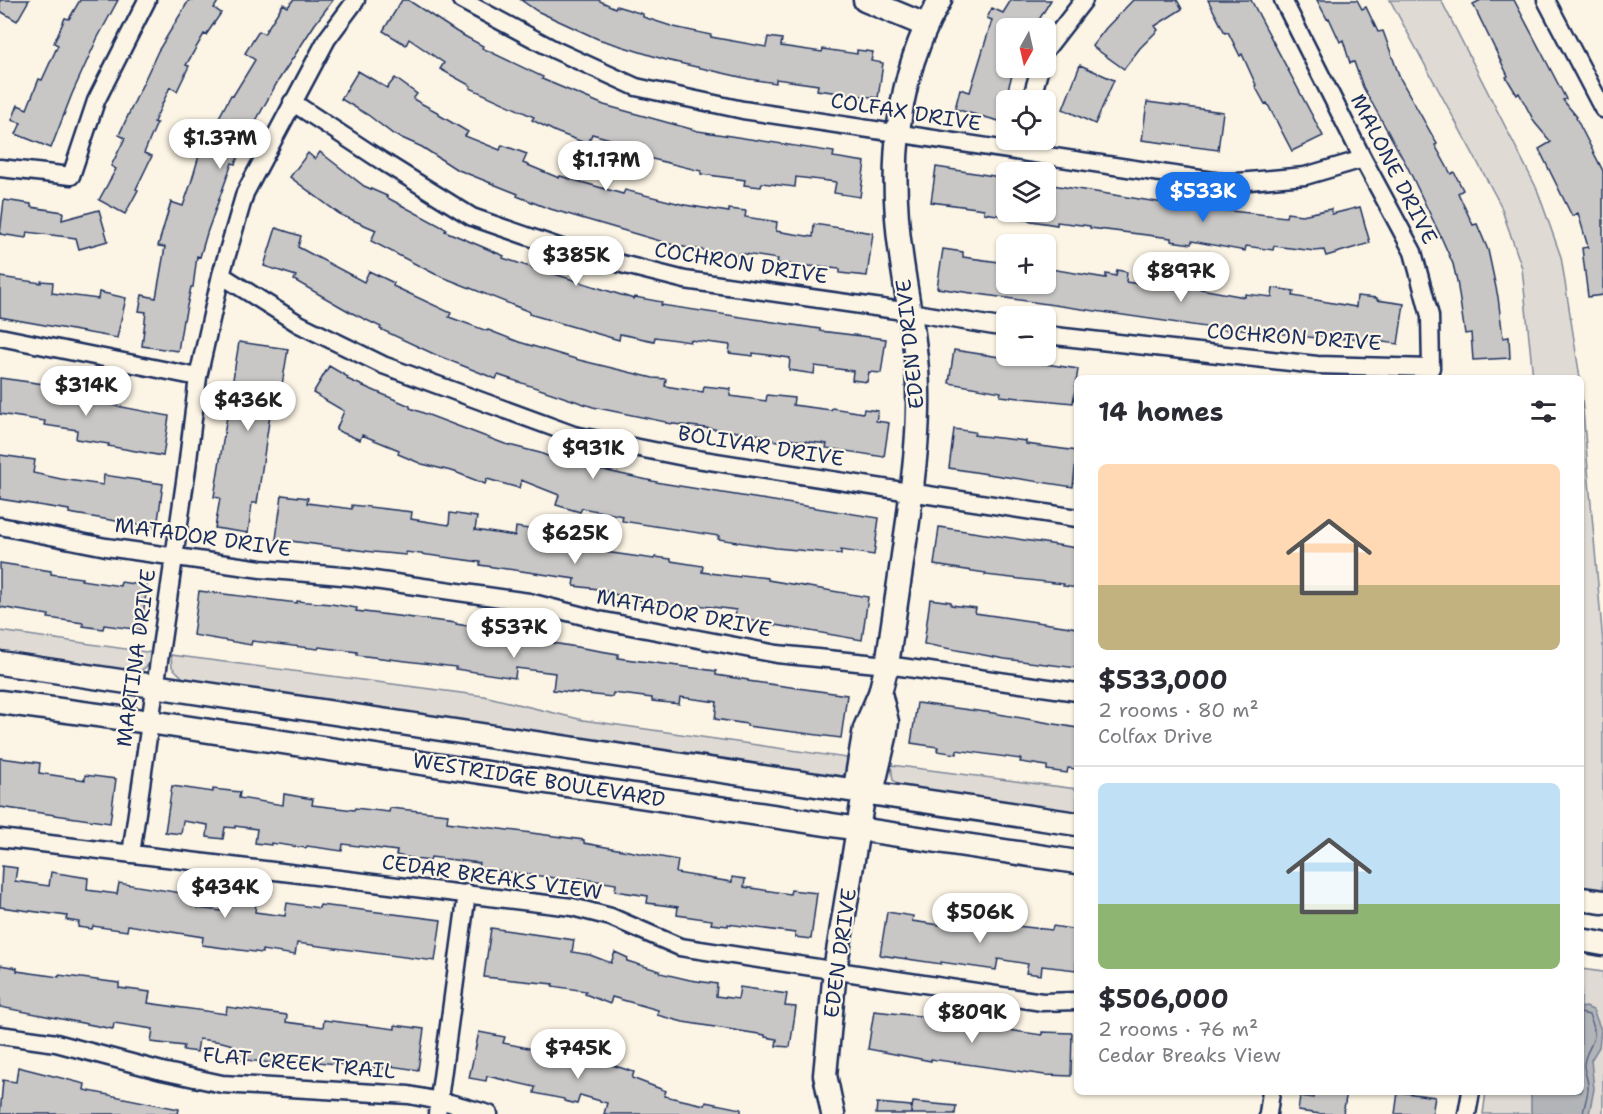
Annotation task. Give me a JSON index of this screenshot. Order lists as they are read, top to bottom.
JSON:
{
  "streets": {
    "main road": ["EDEN DRIVE", "WESTRIDGE BOULEVARD"],
    "street": [
      "COLFAX DRIVE",
      "MALONE DRIVE",
      "COCHRON DRIVE",
      "BOLIVAR DRIVE",
      "MATADOR DRIVE",
      "MARTINA DRIVE",
      "CEDAR BREAKS VIEW",
      "FLAT CREEK TRAIL"
    ]
  },
  "crossings": [
    ["COLFAX DRIVE", "MALONE DRIVE"],
    ["COLFAX DRIVE", "EDEN DRIVE"],
    ["MALONE DRIVE", "COCHRON DRIVE"],
    ["COCHRON DRIVE", "EDEN DRIVE"],
    ["COCHRON DRIVE", "MARTINA DRIVE"],
    ["EDEN DRIVE", "BOLIVAR DRIVE"],
    ["EDEN DRIVE", "MATADOR DRIVE"],
    ["EDEN DRIVE", "WESTRIDGE BOULEVARD"],
    ["EDEN DRIVE", "CEDAR BREAKS VIEW"],
    ["BOLIVAR DRIVE", "MARTINA DRIVE"],
    ["MATADOR DRIVE", "MARTINA DRIVE"],
    ["MARTINA DRIVE", "WESTRIDGE BOULEVARD"],
    ["MARTINA DRIVE", "CEDAR BREAKS VIEW"]
  ],
  "north": "bottom",
  "page": {
    "map_buttons": ["+", "−"],
    "price": [
      "$1.37M",
      "$1.17M",
      "$533K",
      "$385K",
      "$897K",
      "$314K",
      "$436K",
      "$931K",
      "$625K",
      "$537K",
      "$434K",
      "$506K",
      "$809K",
      "$745K"
    ],
    "heading": "14 homes",
    "list": [
      {
        "name": "$533,000",
        "note": "2 rooms · 80 m² · Colfax Drive"
      },
      {
        "name": "$506,000",
        "note": "2 rooms · 76 m² · Cedar Breaks View"
      }
    ]
  }
}
